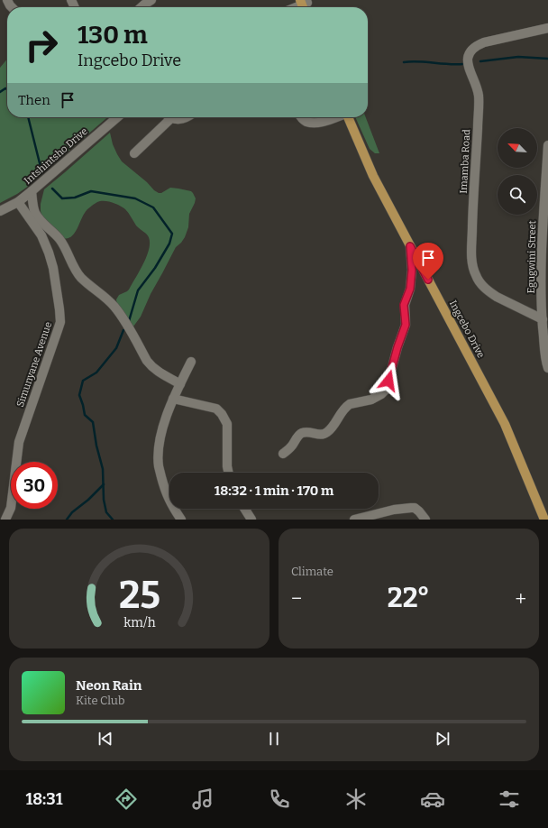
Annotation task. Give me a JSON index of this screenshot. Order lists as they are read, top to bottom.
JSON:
{
  "streets": {
    "main road": ["Ingcebo Drive"],
    "street": [
      "Intshintsho Drive",
      "Imamba Road",
      "Egugwini Street",
      "Simunyane Avenue"
    ]
  },
  "crossings": [
    ["Intshintsho Drive", "Simunyane Avenue"],
    ["Imamba Road", "Egugwini Street"]
  ],
  "north": "top left",
  "page": {
    "turn": ["130 m", "Ingcebo Drive"],
    "then": "Then",
    "limit": "30",
    "trip": "18:32 · 1 min · 170 m",
    "tile": "Climate",
    "heat": ["−", "22°", "+"],
    "song": ["Neon Rain", "Kite Club"],
    "tabs": "18:31",
    "gauge": ["25", "km/h"]
  }
}
